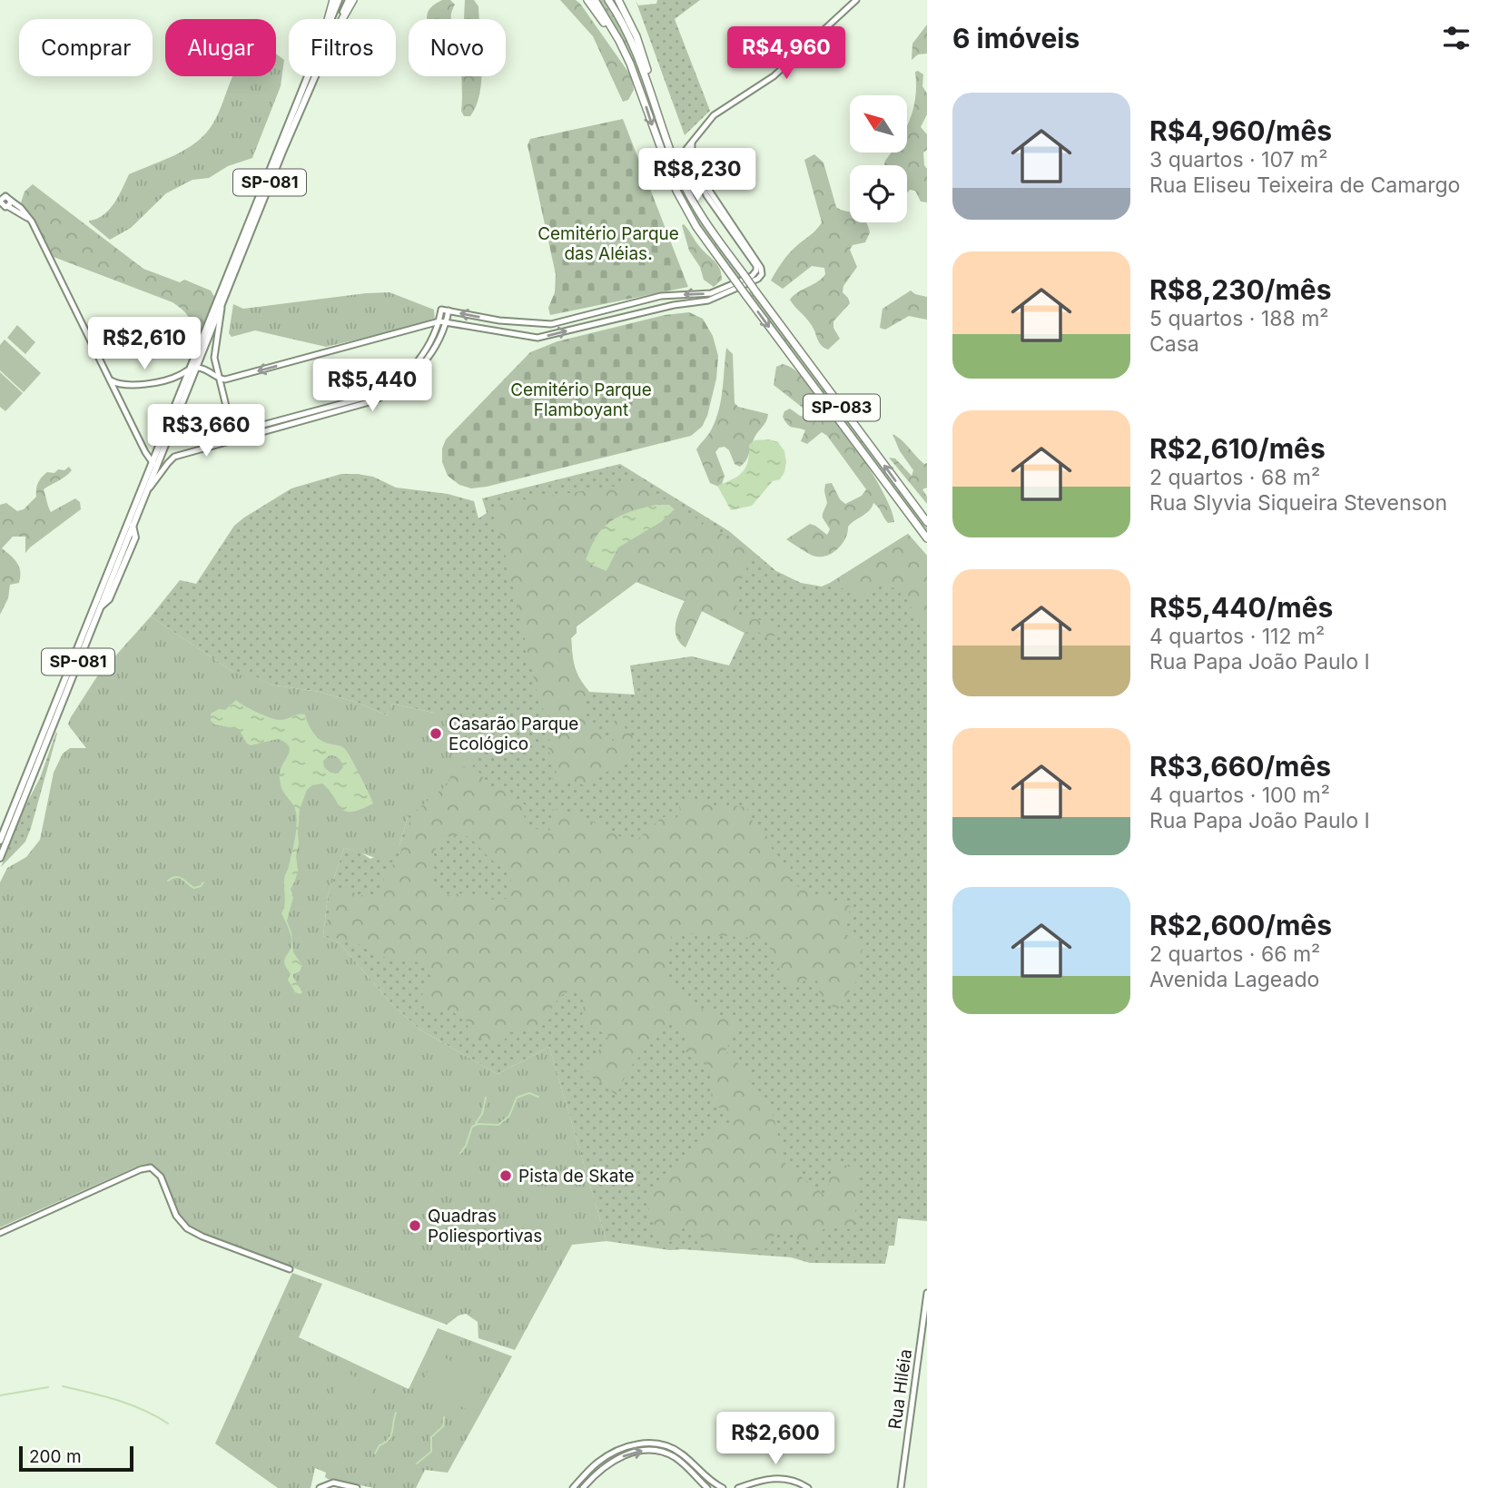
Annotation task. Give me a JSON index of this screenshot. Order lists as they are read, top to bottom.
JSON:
{
  "streets": {
    "highway": ["SP-083"],
    "main road": ["SP-081"],
    "street": ["Rua Hiléia"]
  },
  "parks": ["Cemitério Parque das Aléias.", "Cemitério Parque Flamboyant"],
  "places": ["Casarão Parque Ecológico", "Pista de Skate", "Quadras Poliesportivas"],
  "scale_bar": "200 m",
  "north": "top left",
  "page": {
    "heading": "6 imóveis",
    "chip": [
      "Comprar",
      "Alugar",
      "Filtros",
      "Novo"
    ],
    "price": [
      "R$4,960",
      "R$8,230",
      "R$2,610",
      "R$5,440",
      "R$3,660",
      "R$2,600"
    ],
    "list": [
      {
        "name": "R$4,960/mês",
        "note": "3 quartos · 107 m² · Rua Eliseu Teixeira de Camargo"
      },
      {
        "name": "R$8,230/mês",
        "note": "5 quartos · 188 m² · Casa"
      },
      {
        "name": "R$2,610/mês",
        "note": "2 quartos · 68 m² · Rua Slyvia Siqueira Stevenson"
      },
      {
        "name": "R$5,440/mês",
        "note": "4 quartos · 112 m² · Rua Papa João Paulo I"
      },
      {
        "name": "R$3,660/mês",
        "note": "4 quartos · 100 m² · Rua Papa João Paulo I"
      },
      {
        "name": "R$2,600/mês",
        "note": "2 quartos · 66 m² · Avenida Lageado"
      }
    ],
    "scale": "200 m"
  }
}
